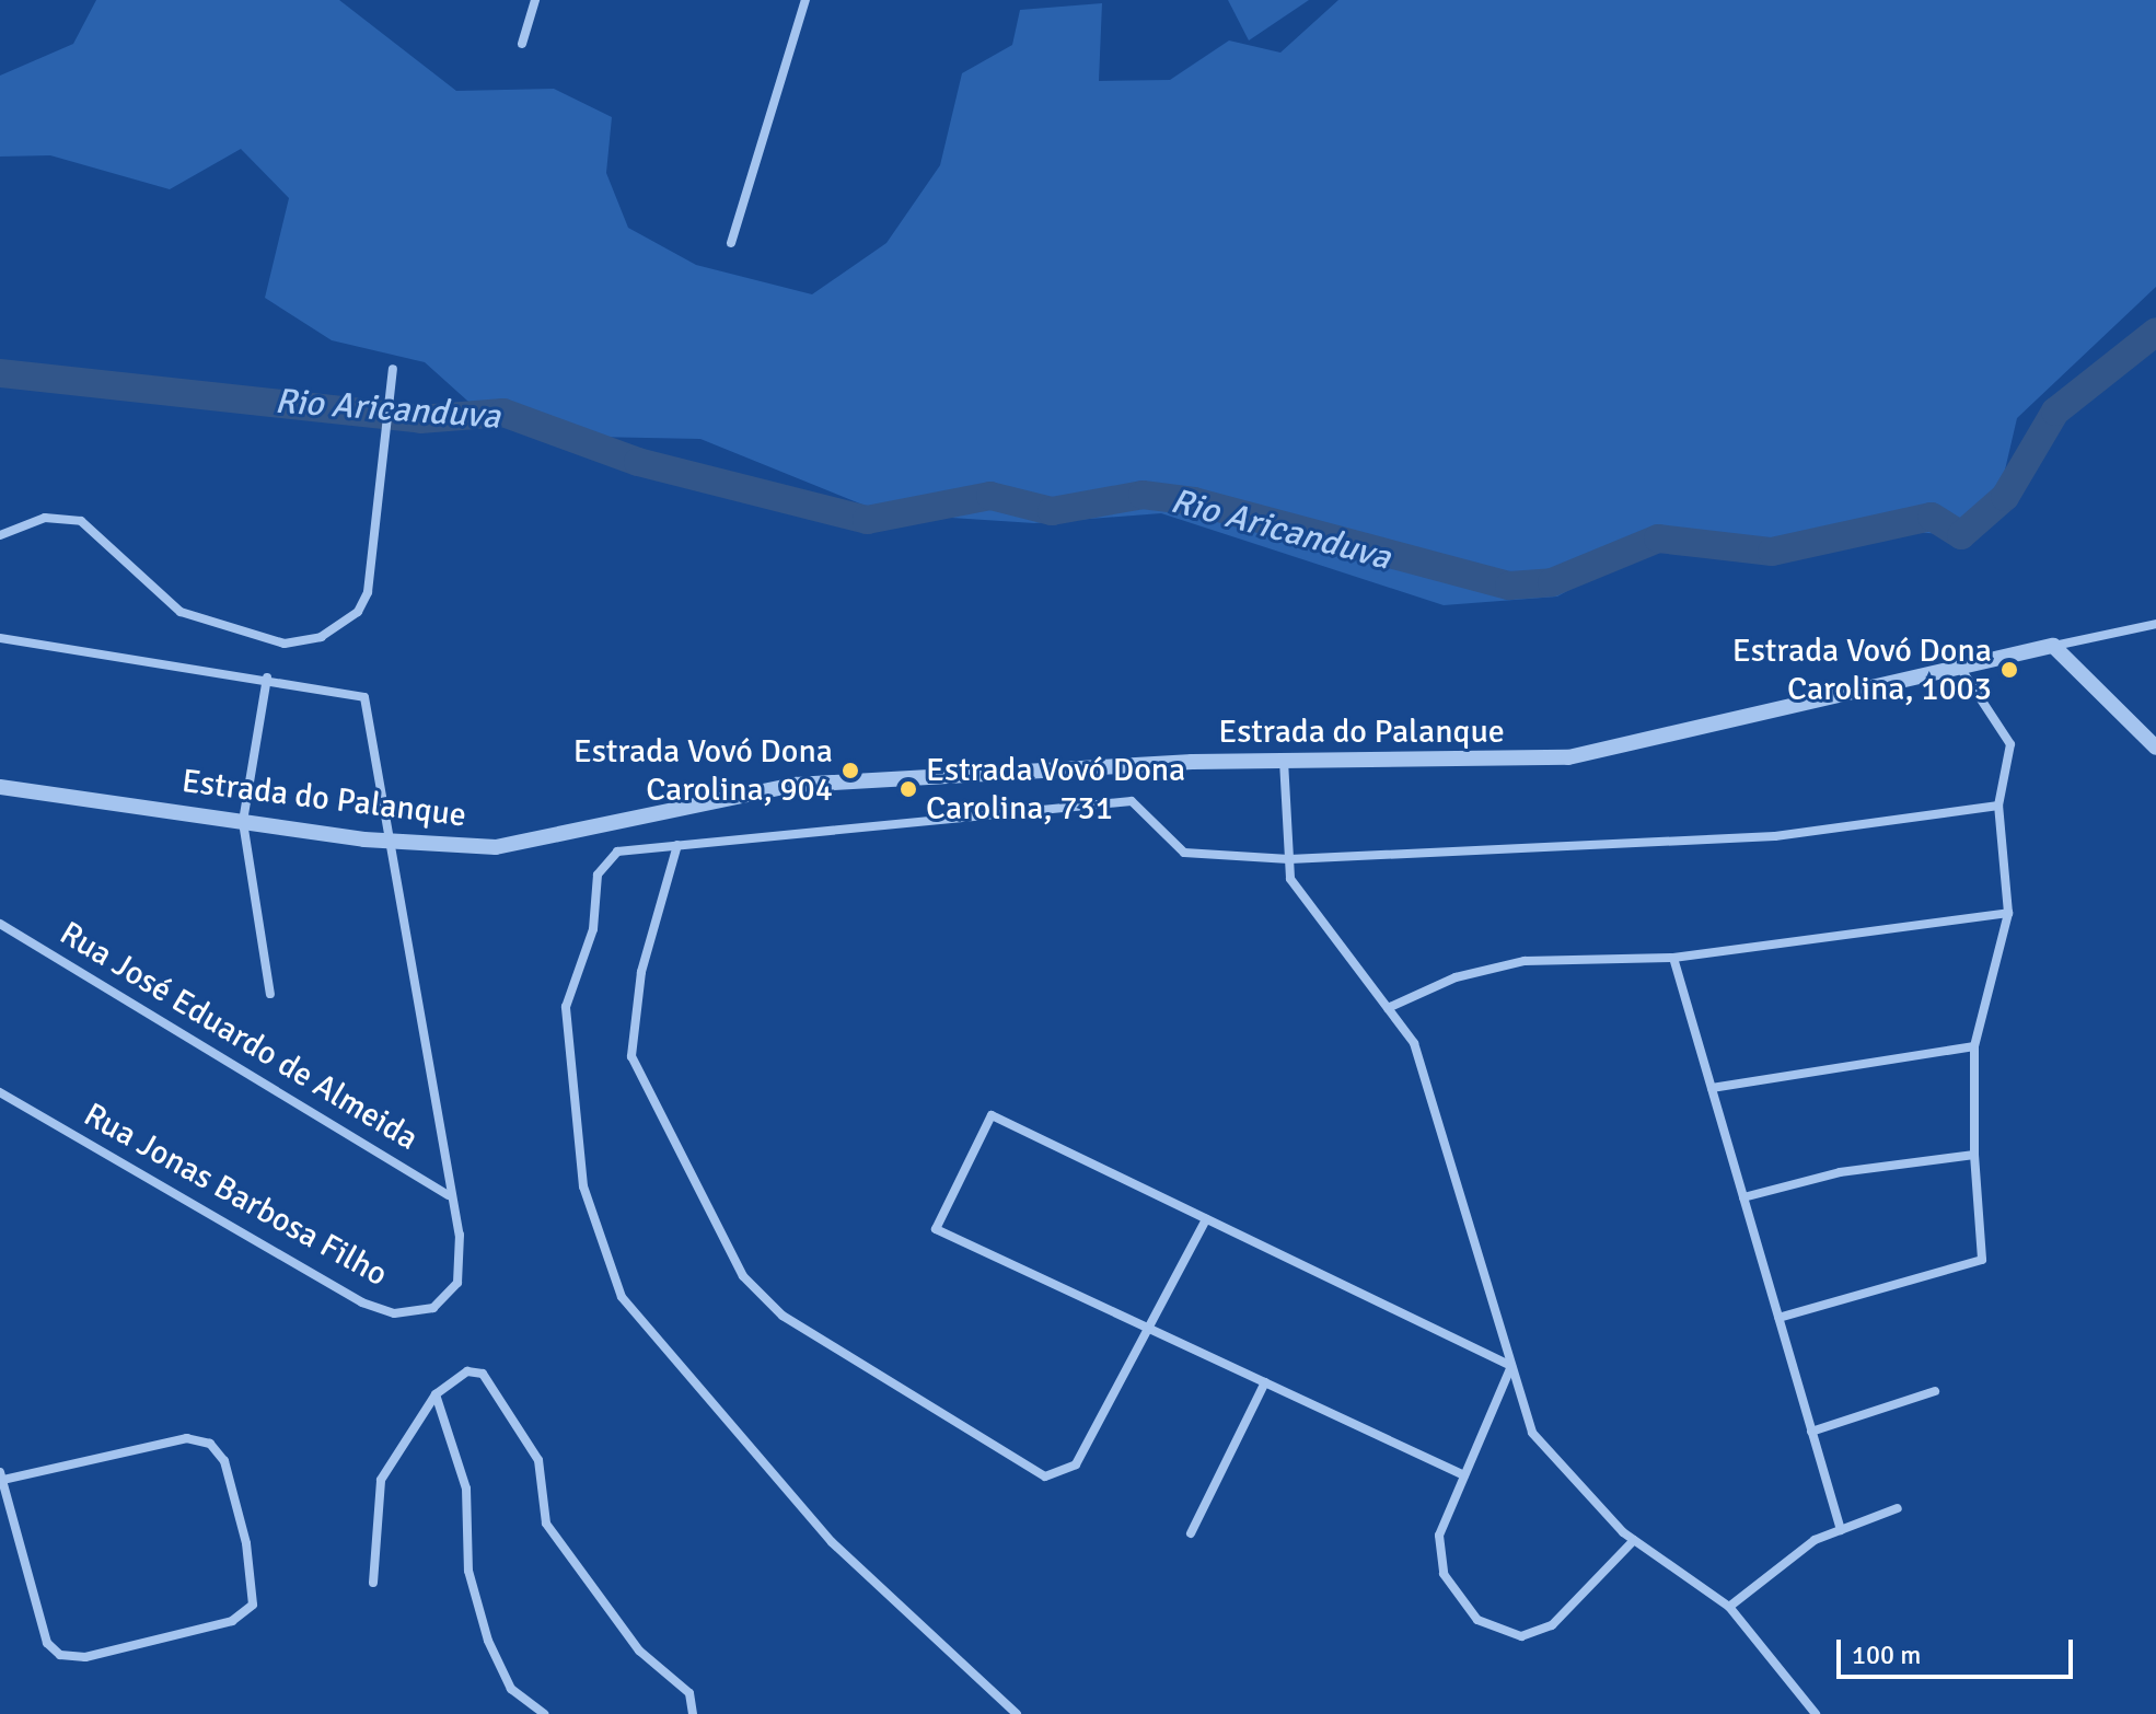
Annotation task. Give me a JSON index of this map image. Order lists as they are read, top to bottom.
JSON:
{
  "streets": {
    "street": ["Estrada do Palanque", "Rua José Eduardo de Almeida", "Rua Jonas Barbosa Filho"]
  },
  "crossings": [
    ["Estrada do Palanque", "Rua Jonas Barbosa Filho"],
    ["Rua José Eduardo de Almeida", "Rua Jonas Barbosa Filho"]
  ],
  "water": ["Rio Aricanduva"],
  "places": ["Estrada Vovó Dona Carolina, 1003", "Estrada Vovó Dona Carolina, 904", "Estrada Vovó Dona Carolina, 731"],
  "scale_bar": "100 m"
}
